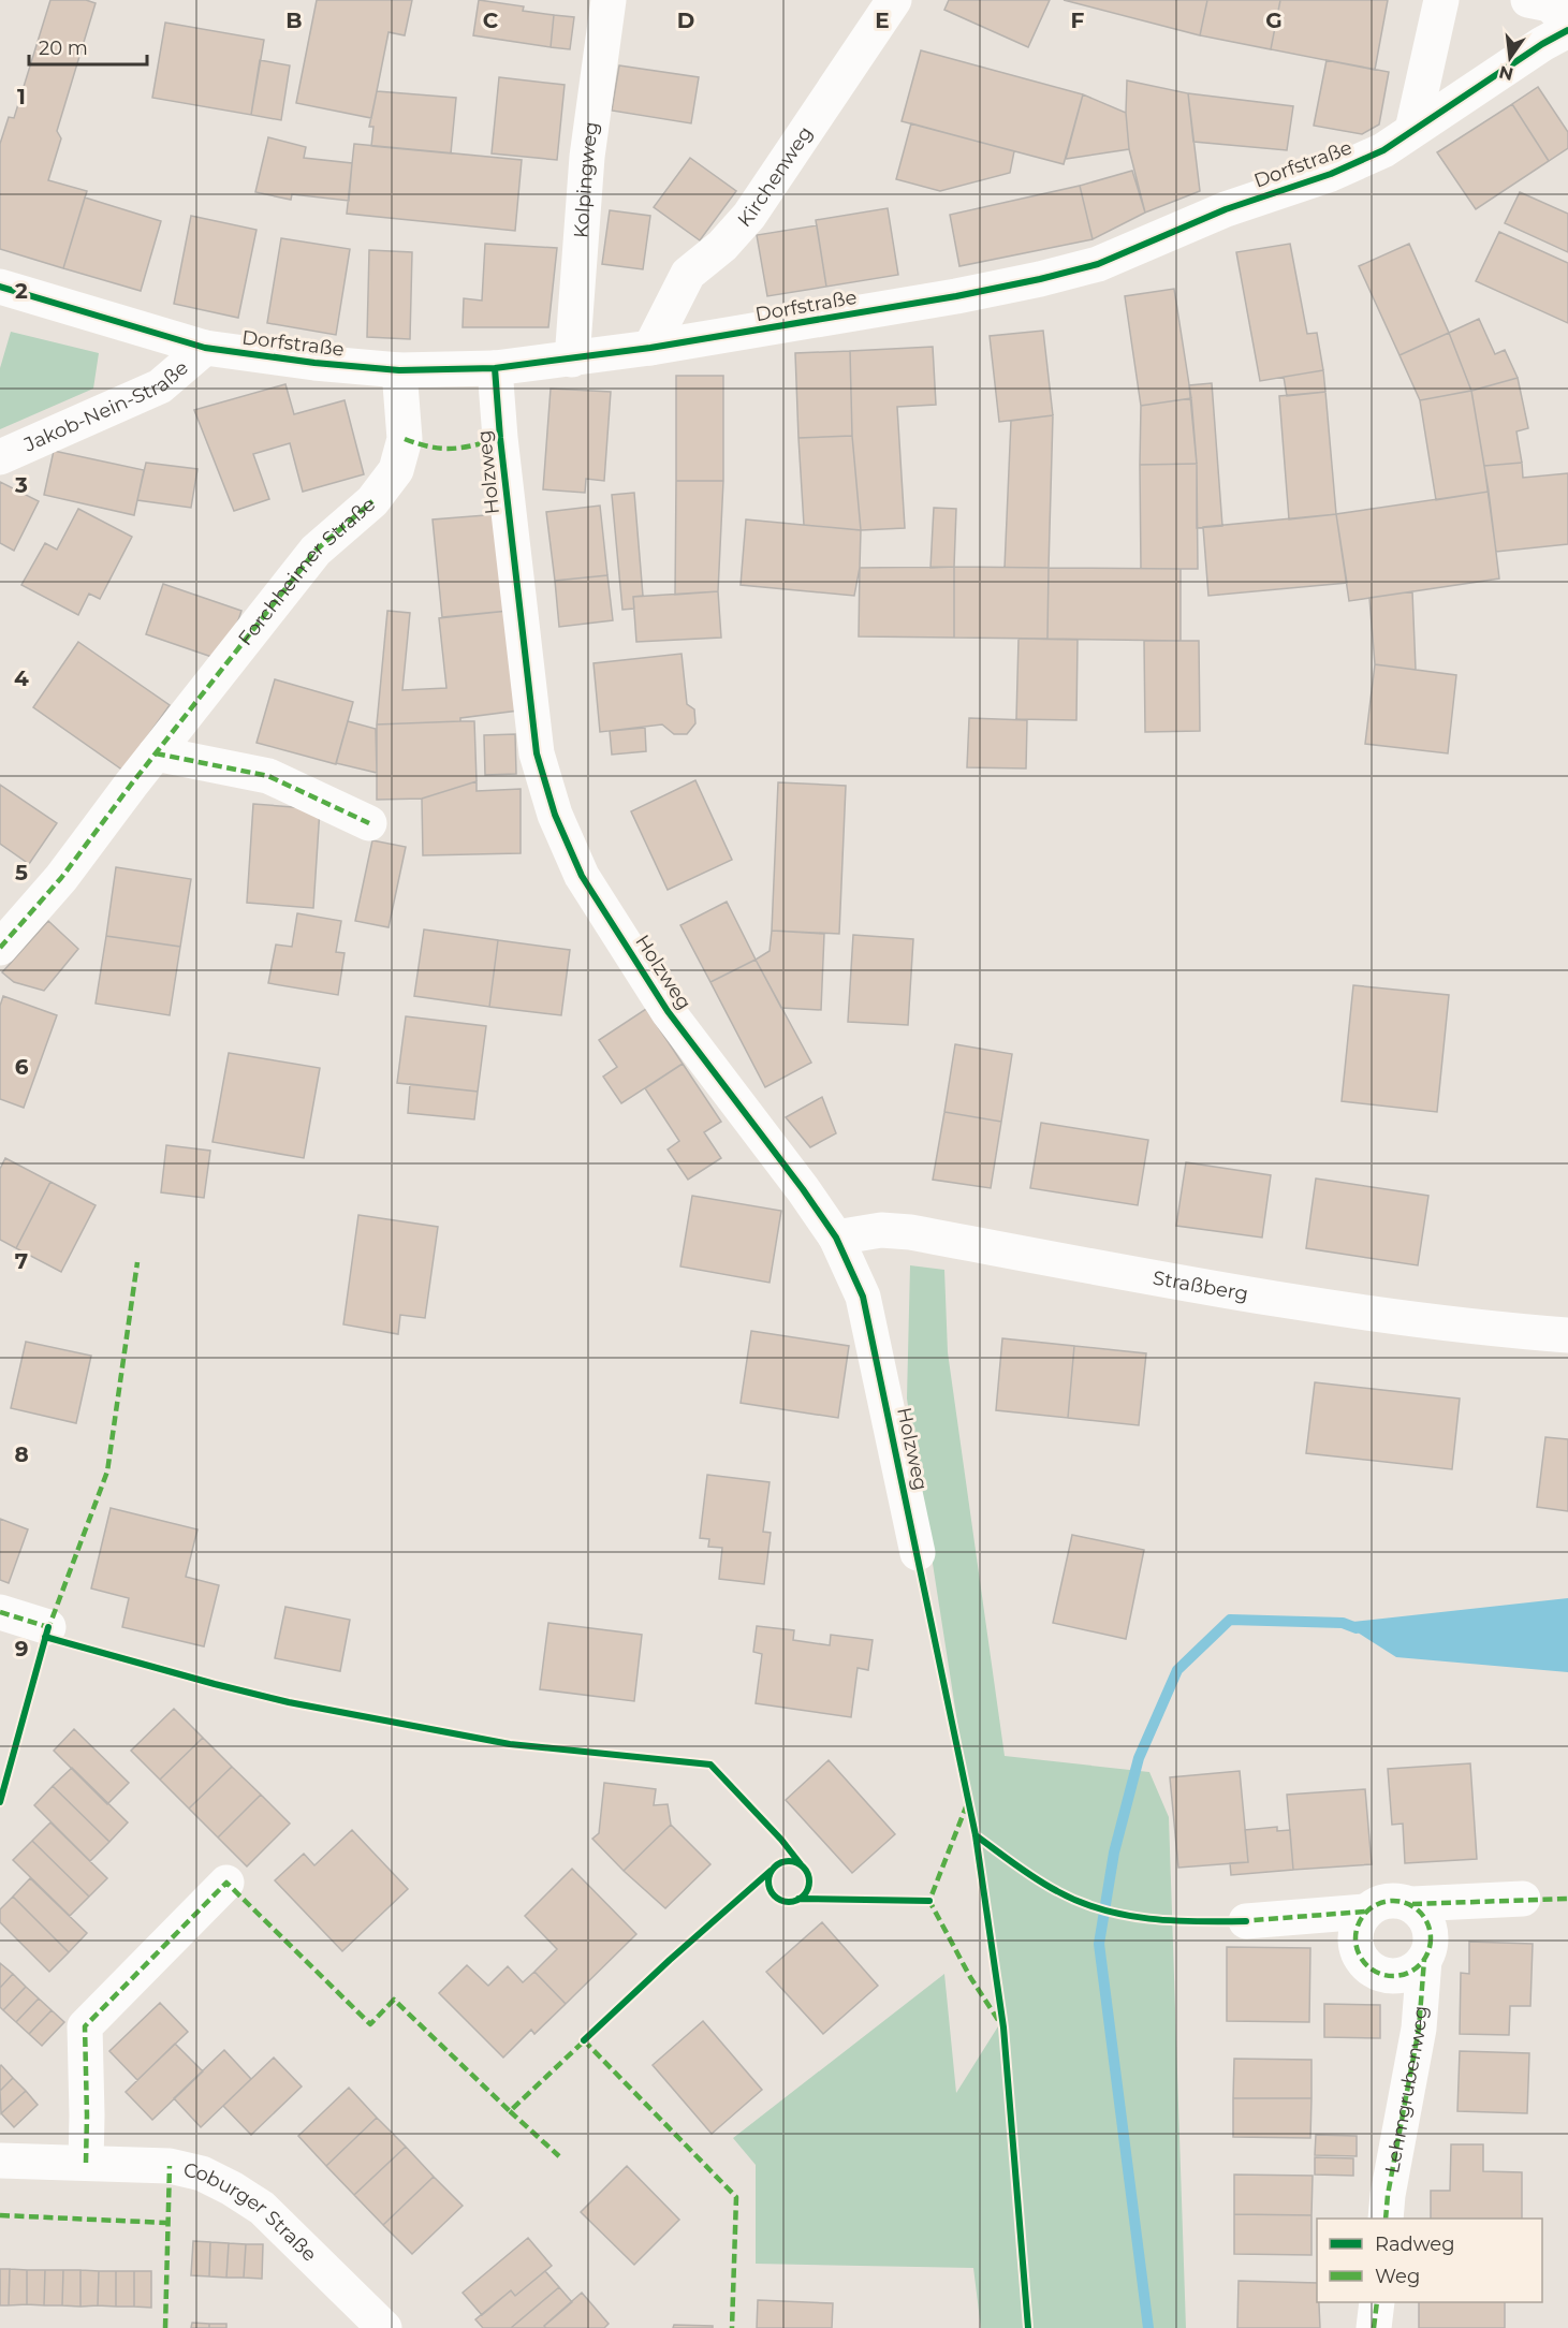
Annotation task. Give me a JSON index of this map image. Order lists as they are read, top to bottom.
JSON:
{
  "streets": {
    "street": [
      "Dorfstraße",
      "Kirchenweg",
      "Kolpingweg",
      "Jakob-Nein-Straße",
      "Holzweg",
      "Forchheimer Straße",
      "Straßberg",
      "Lehmgrubenweg",
      "Coburger Straße"
    ]
  },
  "crossings": [
    ["Dorfstraße", "Kirchenweg"],
    ["Dorfstraße", "Kolpingweg"],
    ["Dorfstraße", "Jakob-Nein-Straße"],
    ["Dorfstraße", "Holzweg"],
    ["Dorfstraße", "Forchheimer Straße"],
    ["Holzweg", "Straßberg"]
  ],
  "legend": ["Radweg", "Weg"],
  "scale_bar": "20 m",
  "north": "bottom",
  "grid": {
    "columns": [
      "B",
      "C",
      "D",
      "E",
      "F",
      "G"
    ],
    "rows": [
      "1",
      "2",
      "3",
      "4",
      "5",
      "6",
      "7",
      "8",
      "9"
    ]
  }
}
